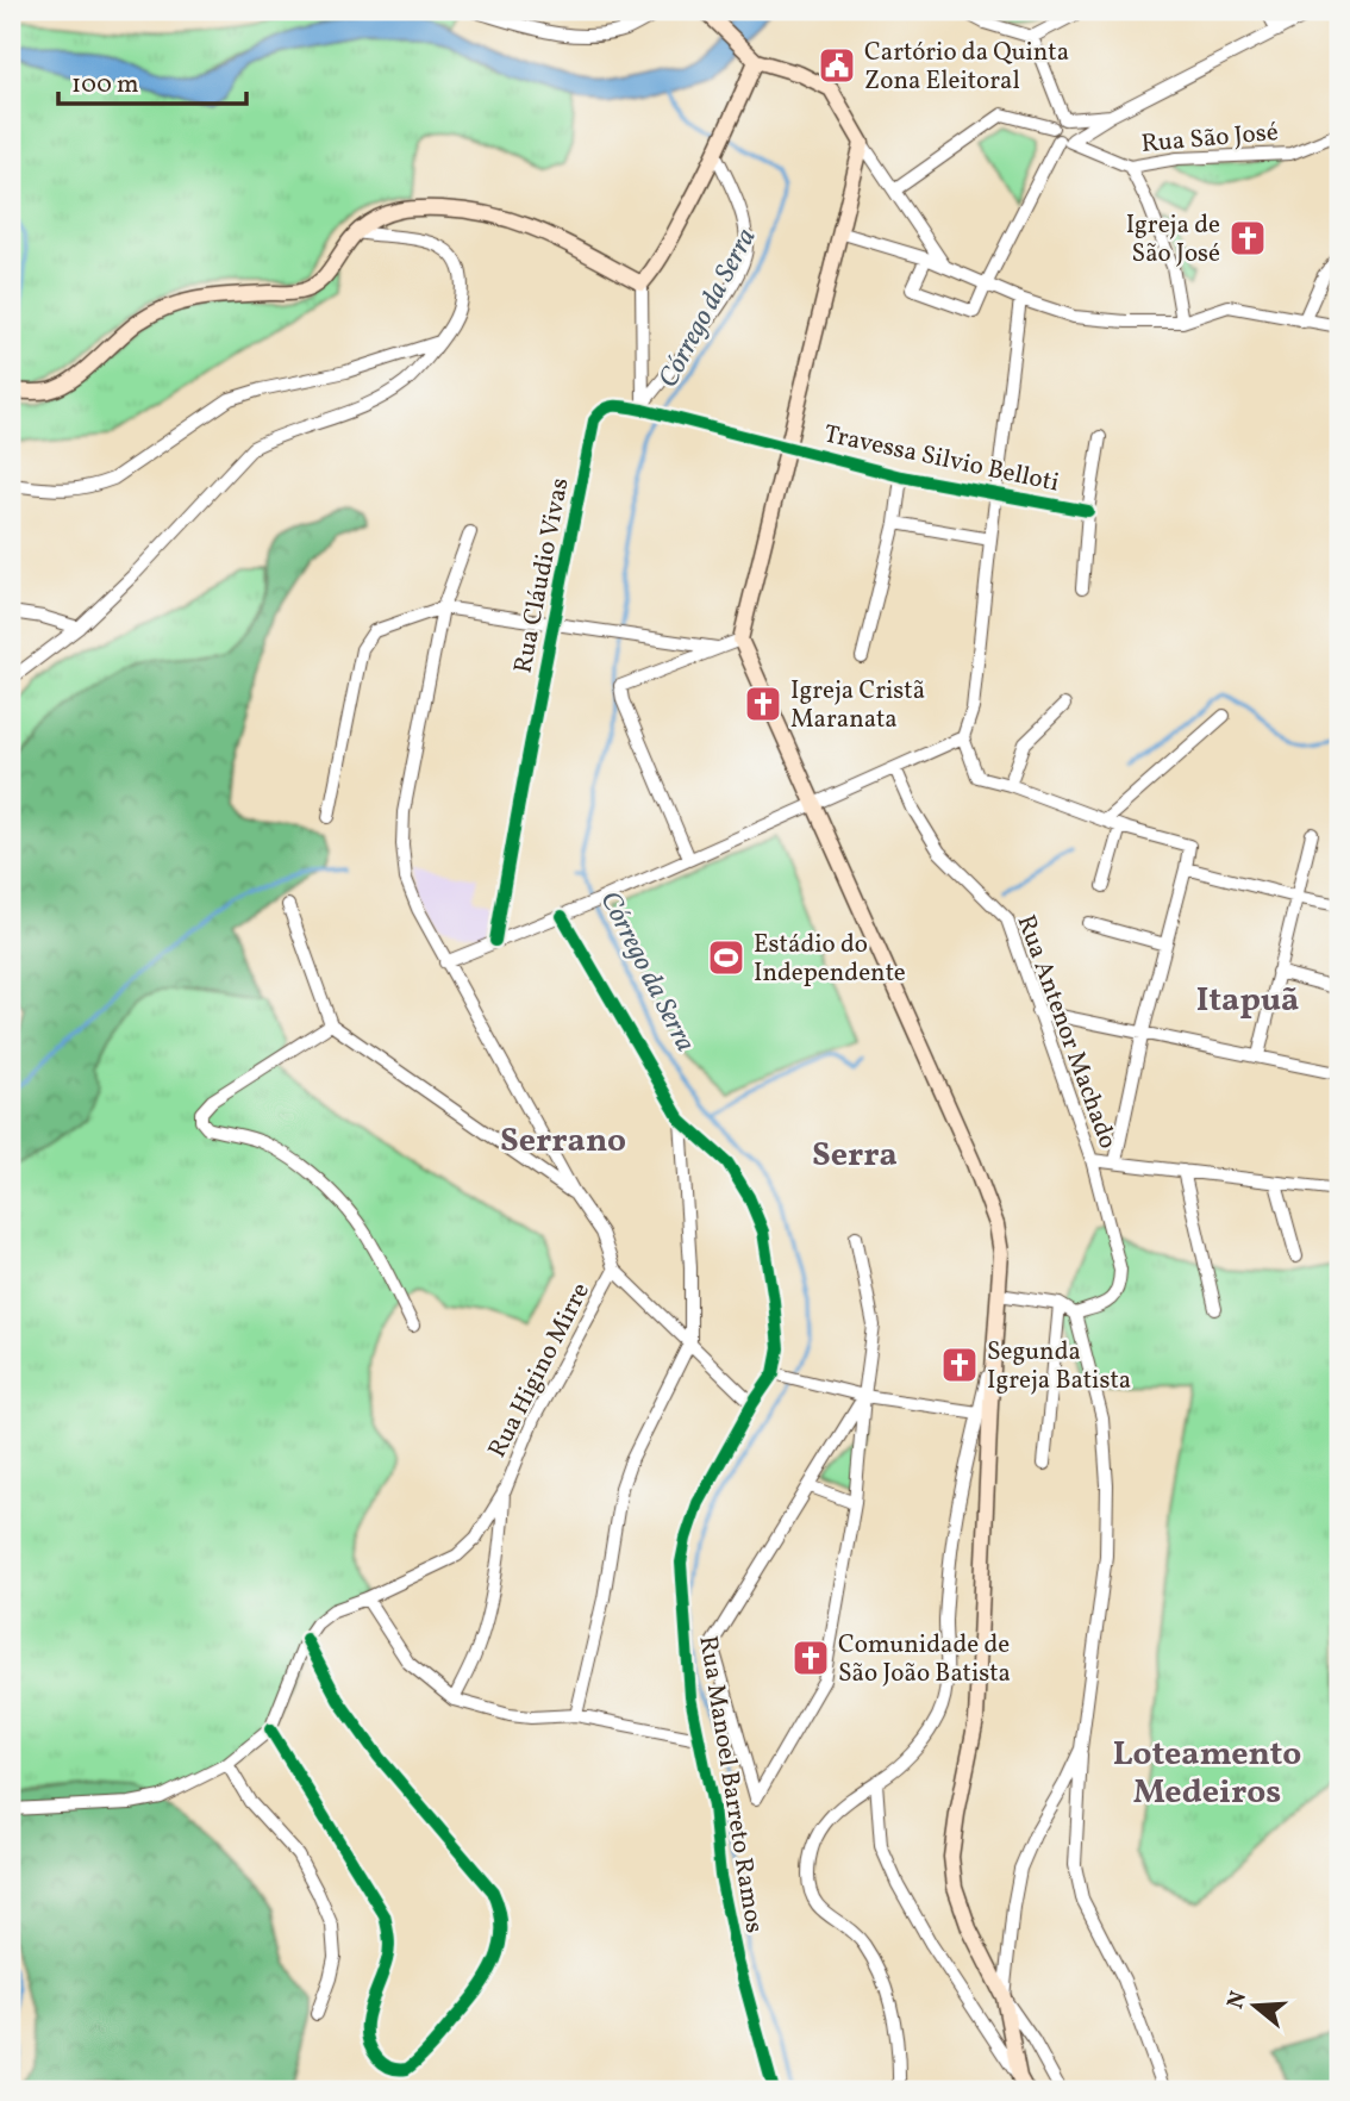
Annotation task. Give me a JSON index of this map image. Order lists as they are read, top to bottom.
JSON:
{
  "streets": {
    "street": [
      "Rua São José",
      "Travessa Silvio Belloti",
      "Rua Cláudio Vivas",
      "Rua Antenor Machado",
      "Rua Higino Mirre",
      "Rua Manoel Barreto Ramos"
    ]
  },
  "crossings": [
    ["Travessa Silvio Belloti", "Rua Cláudio Vivas"]
  ],
  "districts": [
    "Itapuã",
    "Serrano",
    "Serra",
    "Loteamento Medeiros"
  ],
  "water": ["Córrego da Serra"],
  "places": {
    "public building": ["Cartório da Quinta Zona Eleitoral"],
    "church": [
      "Igreja de São José",
      "Igreja Cristã Maranata",
      "Segunda Igreja Batista",
      "Comunidade de São João Batista"
    ],
    "sports": ["Estádio do Independente"]
  },
  "scale_bar": "100 m",
  "north": "left"
}
